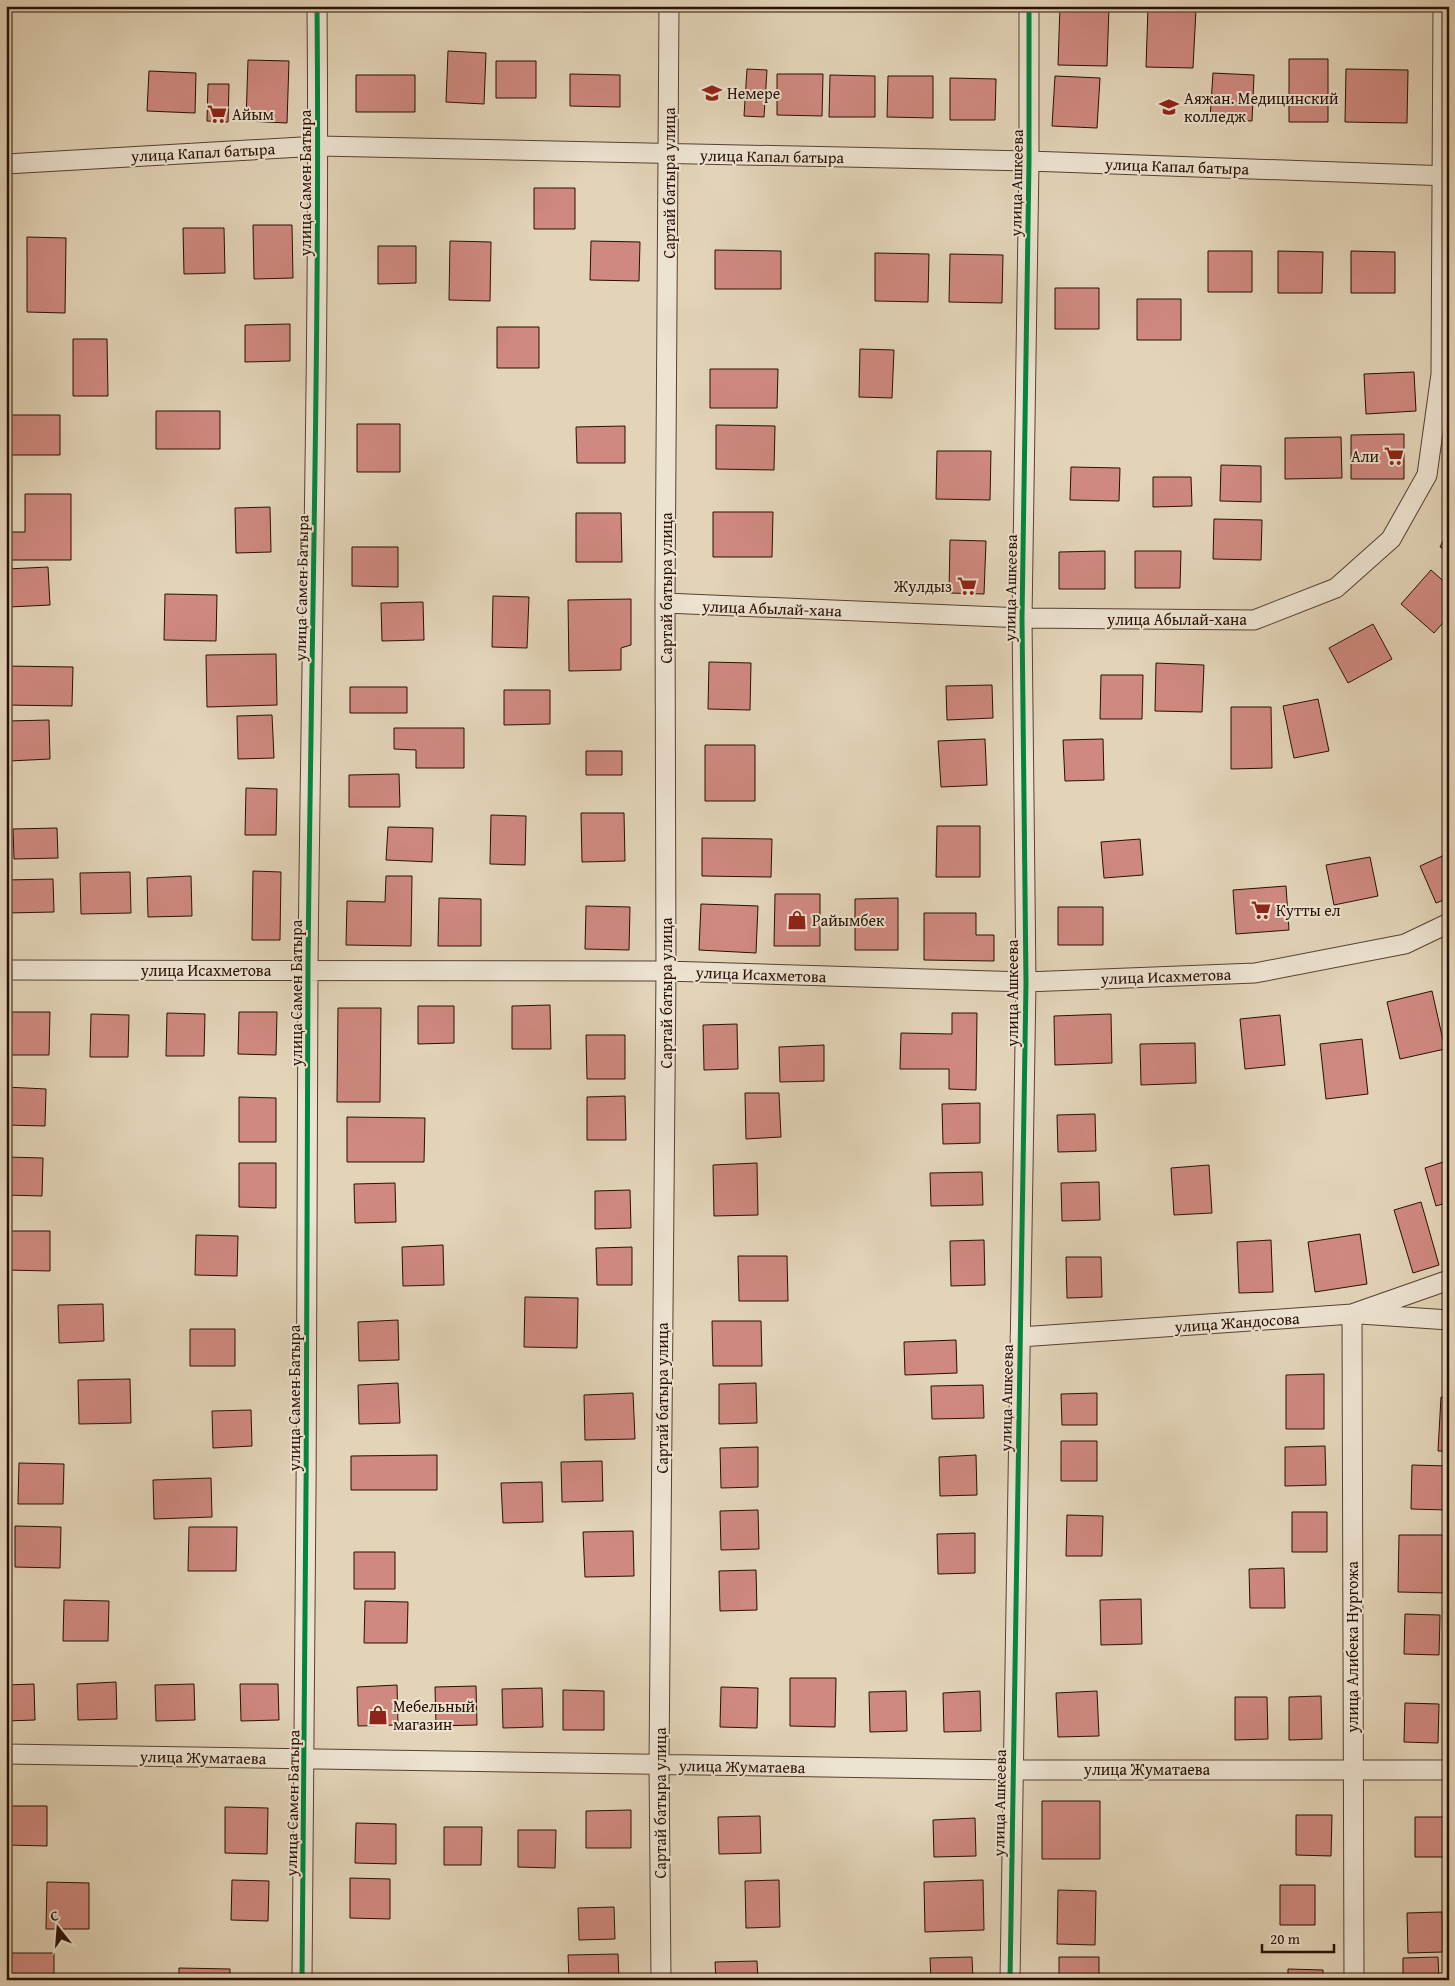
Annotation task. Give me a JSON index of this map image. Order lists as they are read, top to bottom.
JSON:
{
  "streets": {
    "street": [
      "улица Капал батыра",
      "улица Самен Батыра",
      "Сартай батыра улица",
      "улица Ашкеева",
      "улица Абылай-хана",
      "улица Исахметова",
      "улица Жандосова",
      "улица Алибека Нургожа",
      "улица Жуматаева"
    ]
  },
  "crossings": [
    ["улица Капал батыра", "улица Самен Батыра"],
    ["улица Капал батыра", "Сартай батыра улица"],
    ["улица Капал батыра", "улица Ашкеева"],
    ["улица Капал батыра", "улица Абылай-хана"],
    ["улица Самен Батыра", "улица Исахметова"],
    ["улица Самен Батыра", "улица Жуматаева"],
    ["Сартай батыра улица", "улица Абылай-хана"],
    ["Сартай батыра улица", "улица Исахметова"],
    ["Сартай батыра улица", "улица Жуматаева"],
    ["улица Ашкеева", "улица Абылай-хана"],
    ["улица Ашкеева", "улица Исахметова"],
    ["улица Ашкеева", "улица Жандосова"],
    ["улица Ашкеева", "улица Жуматаева"],
    ["улица Жандосова", "улица Алибека Нургожа"],
    ["улица Алибека Нургожа", "улица Жуматаева"]
  ],
  "places": {
    "school or university": ["Немере", "Аяжан. Медицинский колледж"],
    "supermarket": [
      "Айым",
      "Али",
      "Жулдыз",
      "Кутты ел"
    ],
    "shop": ["Райымбек", "Мебельный магазин"]
  },
  "scale_bar": "20 m",
  "north": "top"
}
